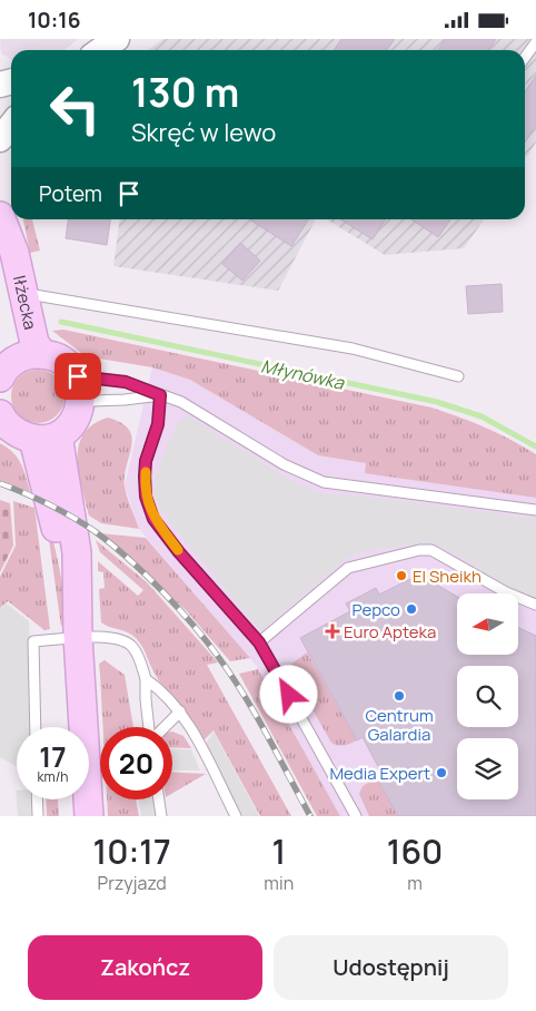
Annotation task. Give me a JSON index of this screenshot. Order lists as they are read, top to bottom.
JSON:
{
  "streets": {
    "main road": ["Iłżecka"]
  },
  "water": ["Młynówka"],
  "places": {
    "other": [
      "El Sheikh",
      "Pepco",
      "Centrum Galardia",
      "Media Expert"
    ],
    "health": ["Euro Apteka"]
  },
  "north": "left",
  "page": {
    "status": "10:16",
    "turn": ["130 m", "Skręć w lewo"],
    "then": "Potem",
    "speed": "17 km/h",
    "limit": "20",
    "eta": [
      "10:17",
      "Przyjazd",
      "1",
      "min",
      "160",
      "m"
    ],
    "buttons": ["Zakończ", "Udostępnij"]
  }
}
